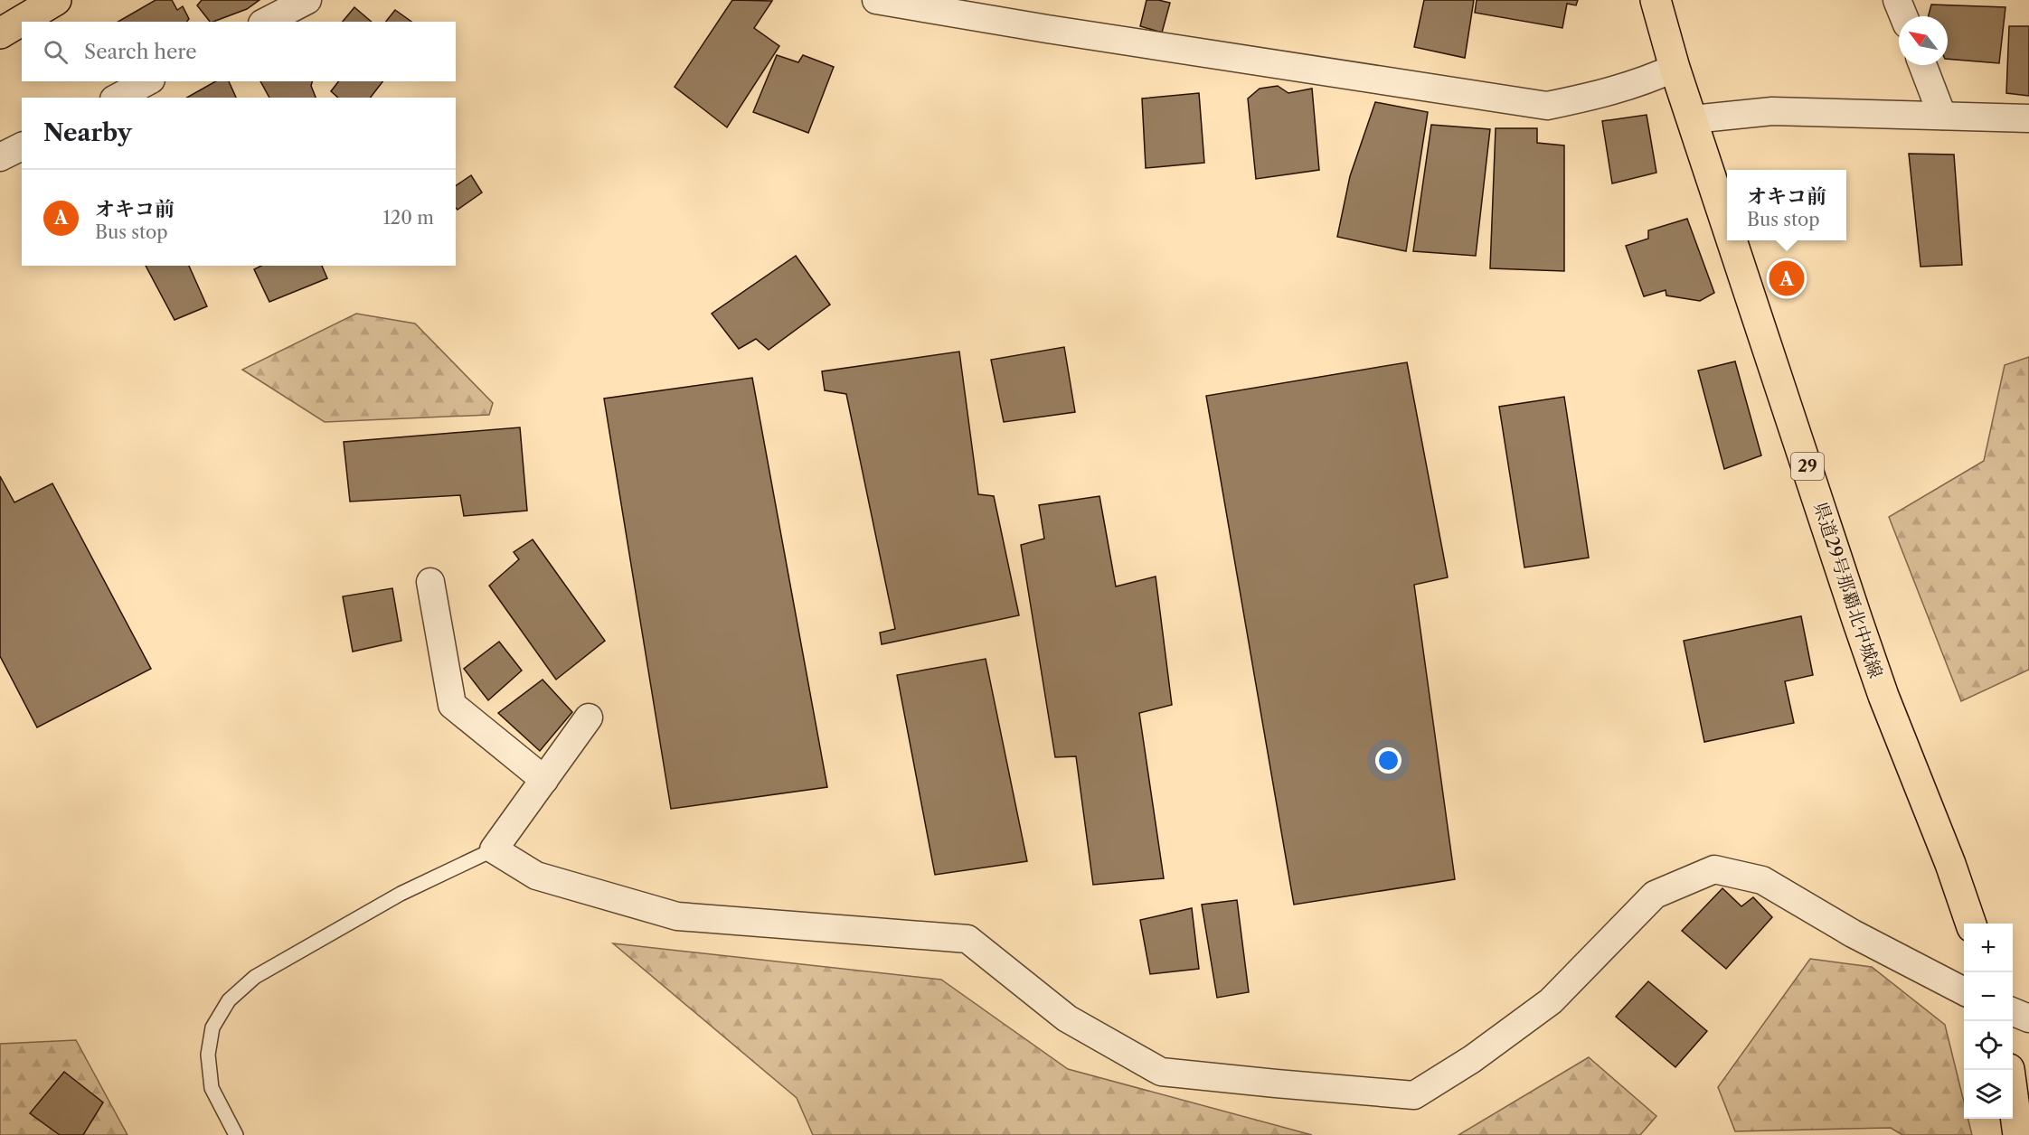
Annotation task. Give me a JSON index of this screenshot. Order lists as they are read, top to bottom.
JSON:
{
  "streets": {
    "main road": ["29", "県道29号那覇北中城線"]
  },
  "north": "top left",
  "page": {
    "search": "Search here",
    "heading": "Nearby",
    "list": [
      {
        "mark": "A",
        "name": "オキコ前",
        "note": "Bus stop",
        "value": "120 m"
      }
    ],
    "popup": ["オキコ前", "Bus stop"],
    "pins": "A",
    "map_buttons": ["+", "−"]
  }
}
